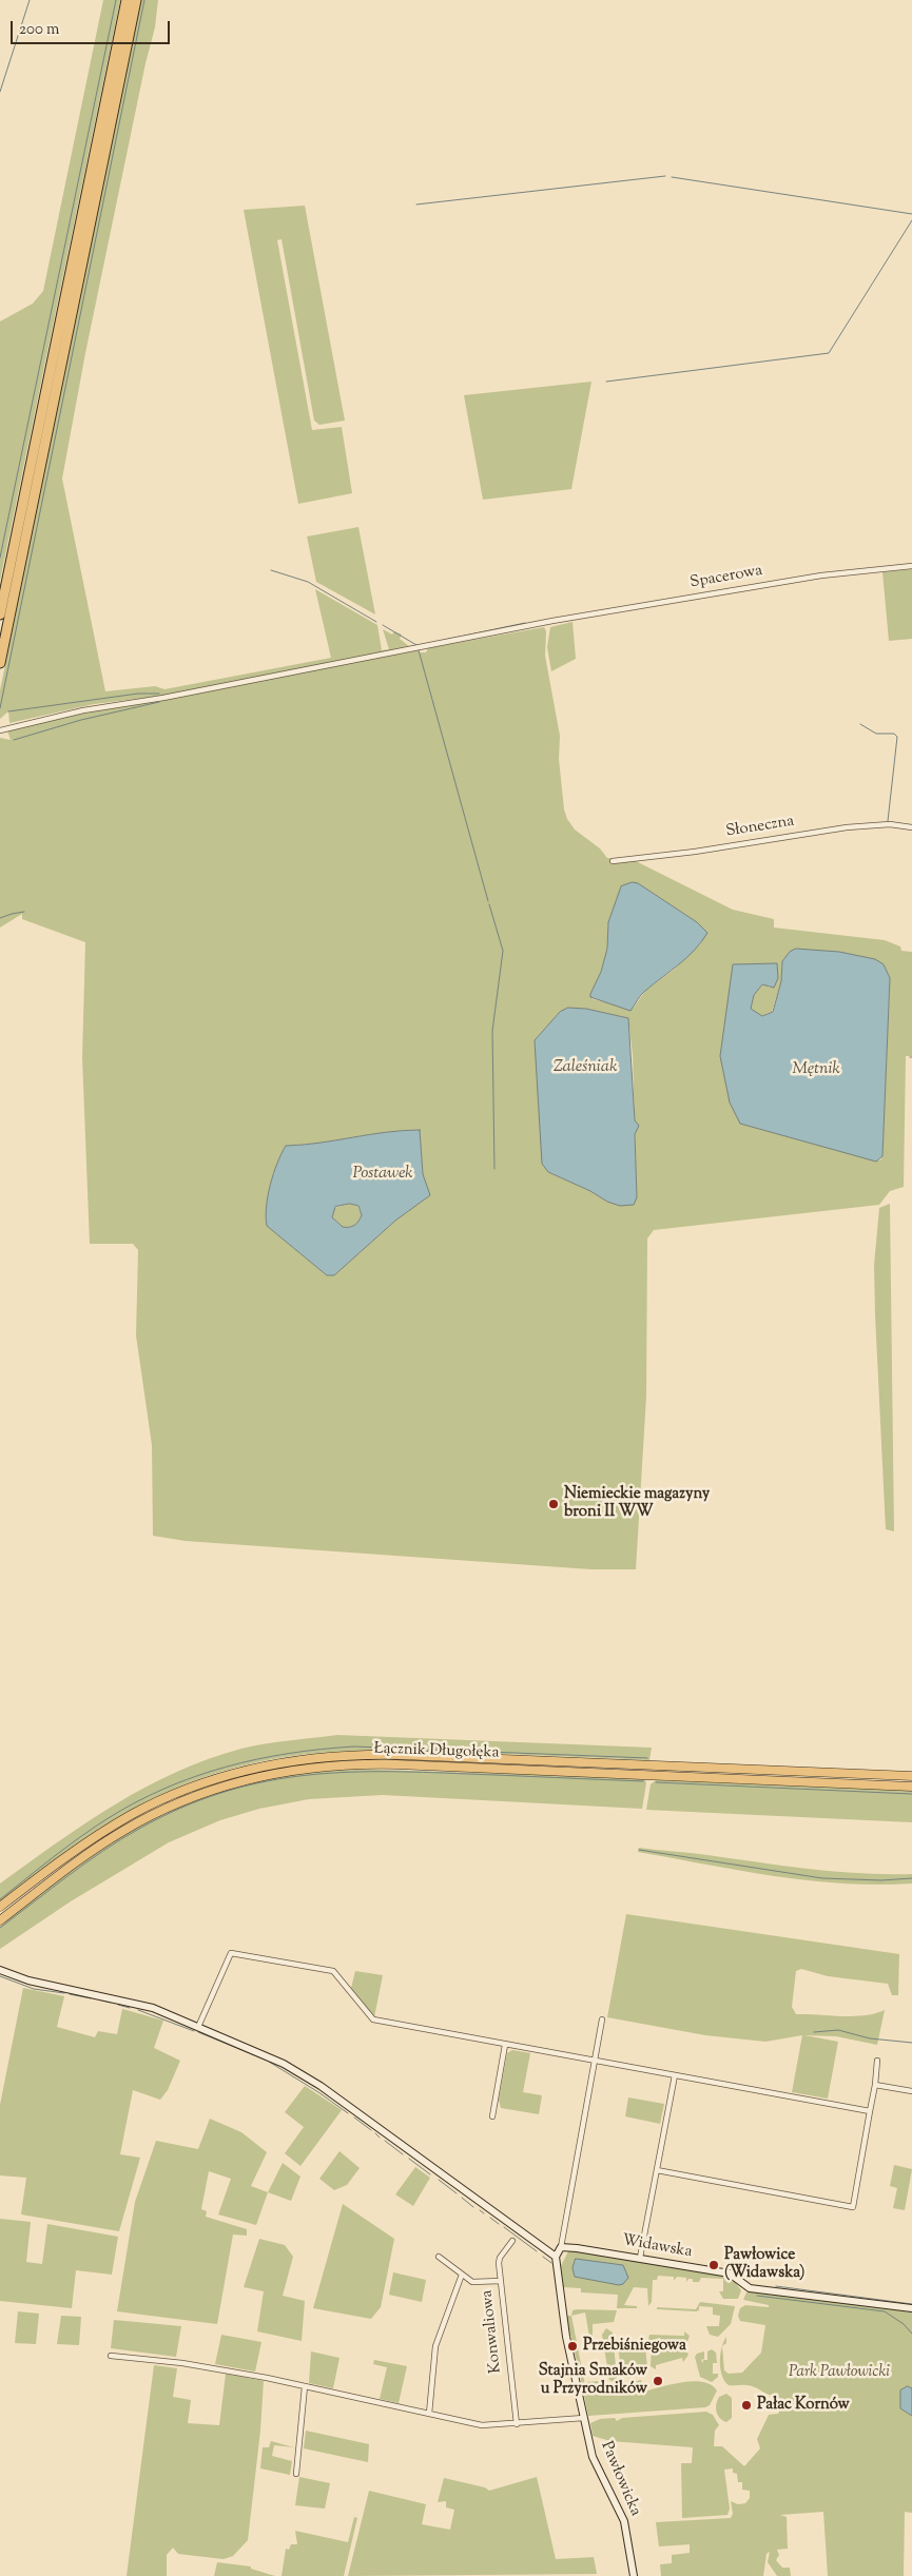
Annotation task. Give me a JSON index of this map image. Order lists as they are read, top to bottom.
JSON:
{
  "streets": {
    "main road": ["Łącznik Długołęka"],
    "street": [
      "Spacerowa",
      "Słoneczna",
      "Widawska",
      "Konwaliowa",
      "Pawłowicka"
    ]
  },
  "water": ["Zaleśniak", "Mętnik", "Postawek"],
  "parks": ["Park Pawłowicki"],
  "places": [
    "Niemieckie magazyny broni II WW",
    "Pawłowice (Widawska)",
    "Przebiśniegowa",
    "Stajnia Smaków u Przyrodników",
    "Pałac Kornów"
  ],
  "scale_bar": "200 m"
}
